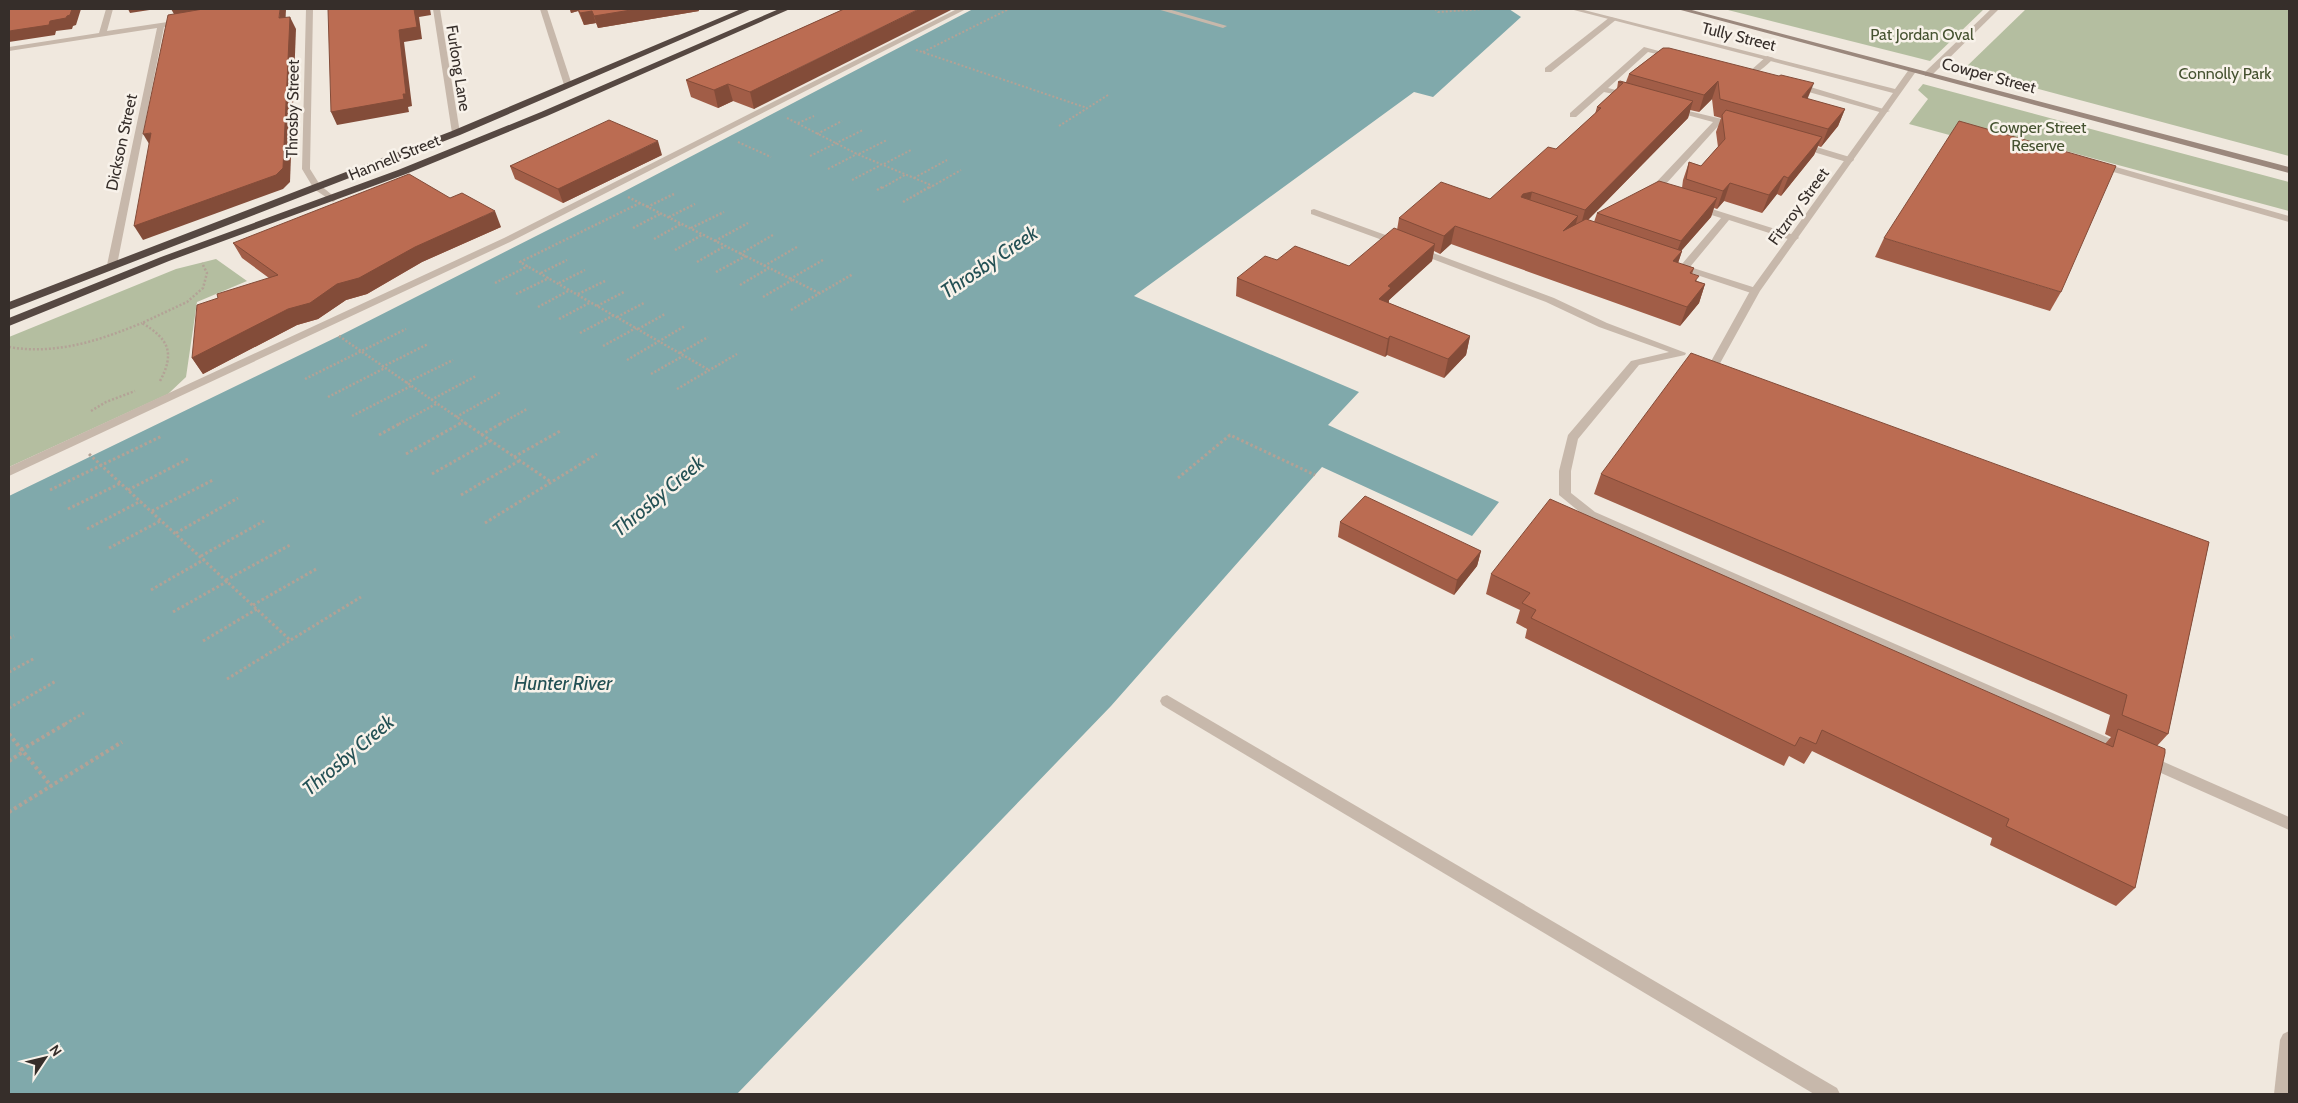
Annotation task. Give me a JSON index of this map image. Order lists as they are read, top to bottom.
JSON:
{
  "streets": {
    "highway": ["Hannell Street"],
    "main road": ["Cowper Street"],
    "street": [
      "Tully Street",
      "Furlong Lane",
      "Throsby Street",
      "Dickson Street",
      "Fitzroy Street"
    ]
  },
  "crossings": [
    ["Tully Street", "Fitzroy Street"],
    ["Furlong Lane", "Hannell Street"],
    ["Cowper Street", "Fitzroy Street"],
    ["Throsby Street", "Hannell Street"],
    ["Dickson Street", "Hannell Street"]
  ],
  "water": ["Throsby Creek", "Hunter River"],
  "parks": ["Pat Jordan Oval", "Connolly Park", "Cowper Street Reserve"],
  "north": "top right"
}
